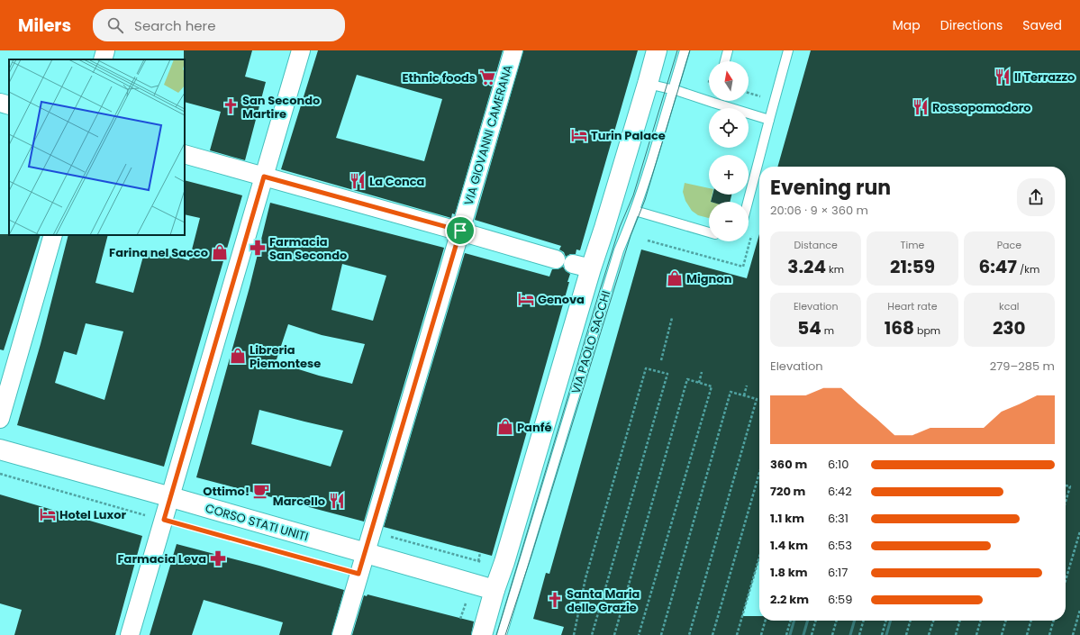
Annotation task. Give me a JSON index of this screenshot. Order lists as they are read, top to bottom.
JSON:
{
  "streets": {
    "street": ["VIA GIOVANNI CAMERANA", "VIA PAOLO SACCHI", "CORSO STATI UNITI"]
  },
  "crossings": [
    ["VIA GIOVANNI CAMERANA", "CORSO STATI UNITI"],
    ["VIA PAOLO SACCHI", "CORSO STATI UNITI"]
  ],
  "places": {
    "restaurant": [
      "Il Terrazzo",
      "Rossopomodoro",
      "La Conca",
      "Marcello"
    ],
    "supermarket": ["Ethnic foods"],
    "church": ["San Secondo Martire", "Santa Maria delle Grazie"],
    "hotel": ["Turin Palace", "Genova", "Hotel Luxor"],
    "pharmacy": ["Farmacia San Secondo", "Farmacia Leva"],
    "shop": [
      "Farina nel Sacco",
      "Mignon",
      "Libreria Piemontese",
      "Panfé"
    ],
    "cafe": ["Ottimo!"]
  },
  "north": "top",
  "page": {
    "header": "Milers",
    "search": "Search here",
    "nav": ["Map", "Directions", "Saved"],
    "map_buttons": ["+", "−"],
    "heading": ["Evening run", "20:06 · 9 × 360 m"],
    "stats": [
      ["Distance", "3.24 km"],
      ["Time", "21:59"],
      ["Pace", "6:47 /km"],
      ["Elevation", "54 m"],
      ["Heart rate", "168 bpm"],
      ["kcal", "230"]
    ],
    "chart": ["Elevation", "279–285 m"],
    "list": [
      {
        "name": "360 m",
        "note": "6:10"
      },
      {
        "name": "720 m",
        "note": "6:42"
      },
      {
        "name": "1.1 km",
        "note": "6:31"
      },
      {
        "name": "1.4 km",
        "note": "6:53"
      },
      {
        "name": "1.8 km",
        "note": "6:17"
      },
      {
        "name": "2.2 km",
        "note": "6:59"
      }
    ]
  }
}
